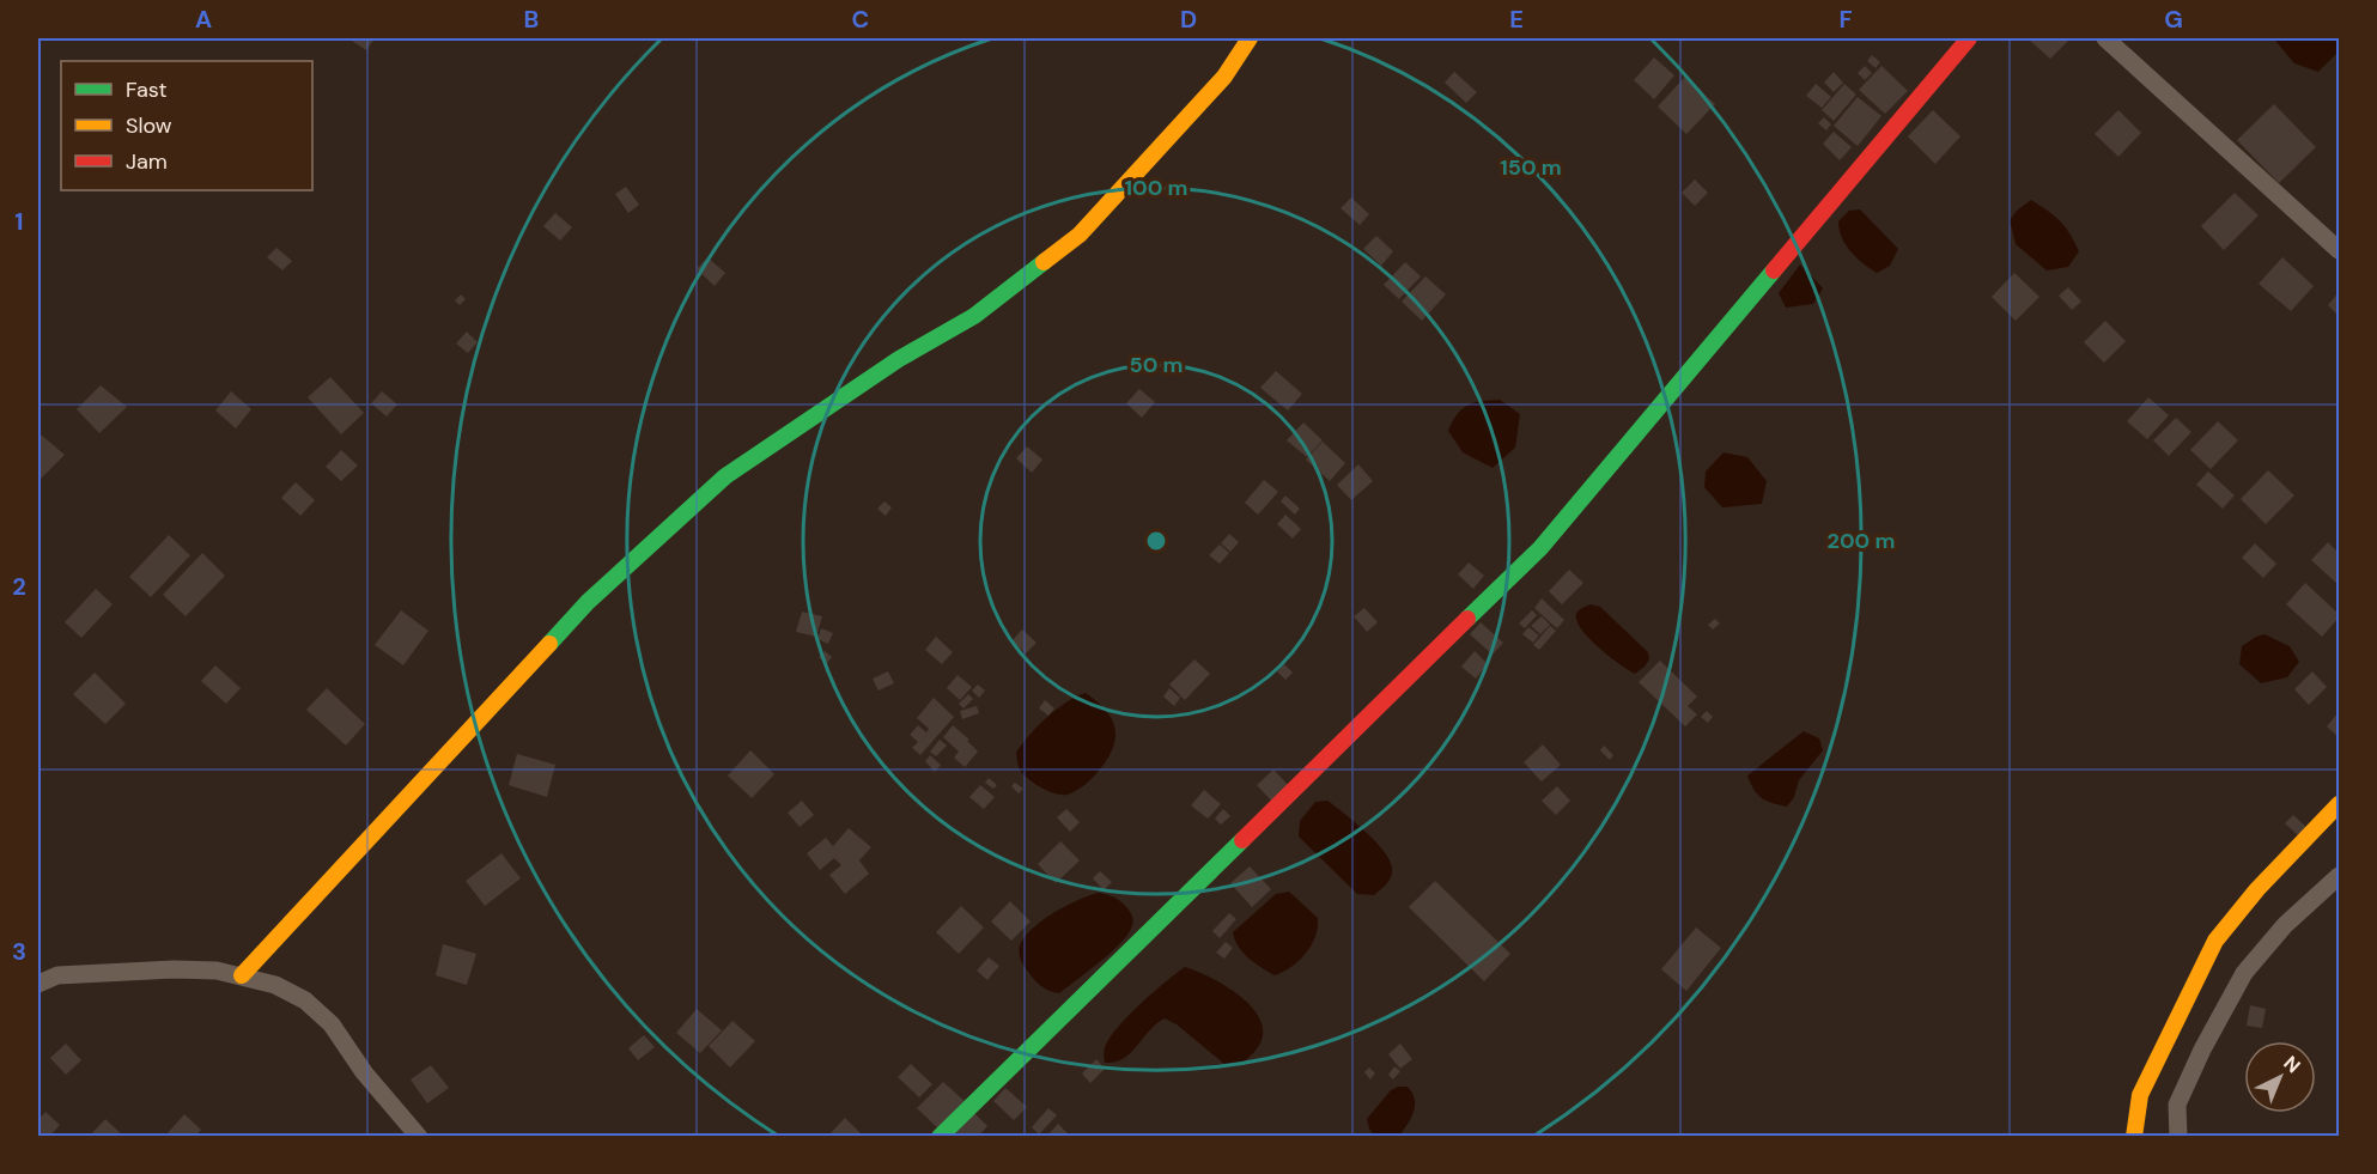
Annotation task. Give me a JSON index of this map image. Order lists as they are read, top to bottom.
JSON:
{
  "legend": ["Fast", "Slow", "Jam"],
  "north": "top right",
  "grid": {
    "columns": [
      "A",
      "B",
      "C",
      "D",
      "E",
      "F",
      "G"
    ],
    "rows": ["1", "2", "3"]
  },
  "rings": [
    "150 m",
    "100 m",
    "50 m",
    "200 m"
  ]
}
